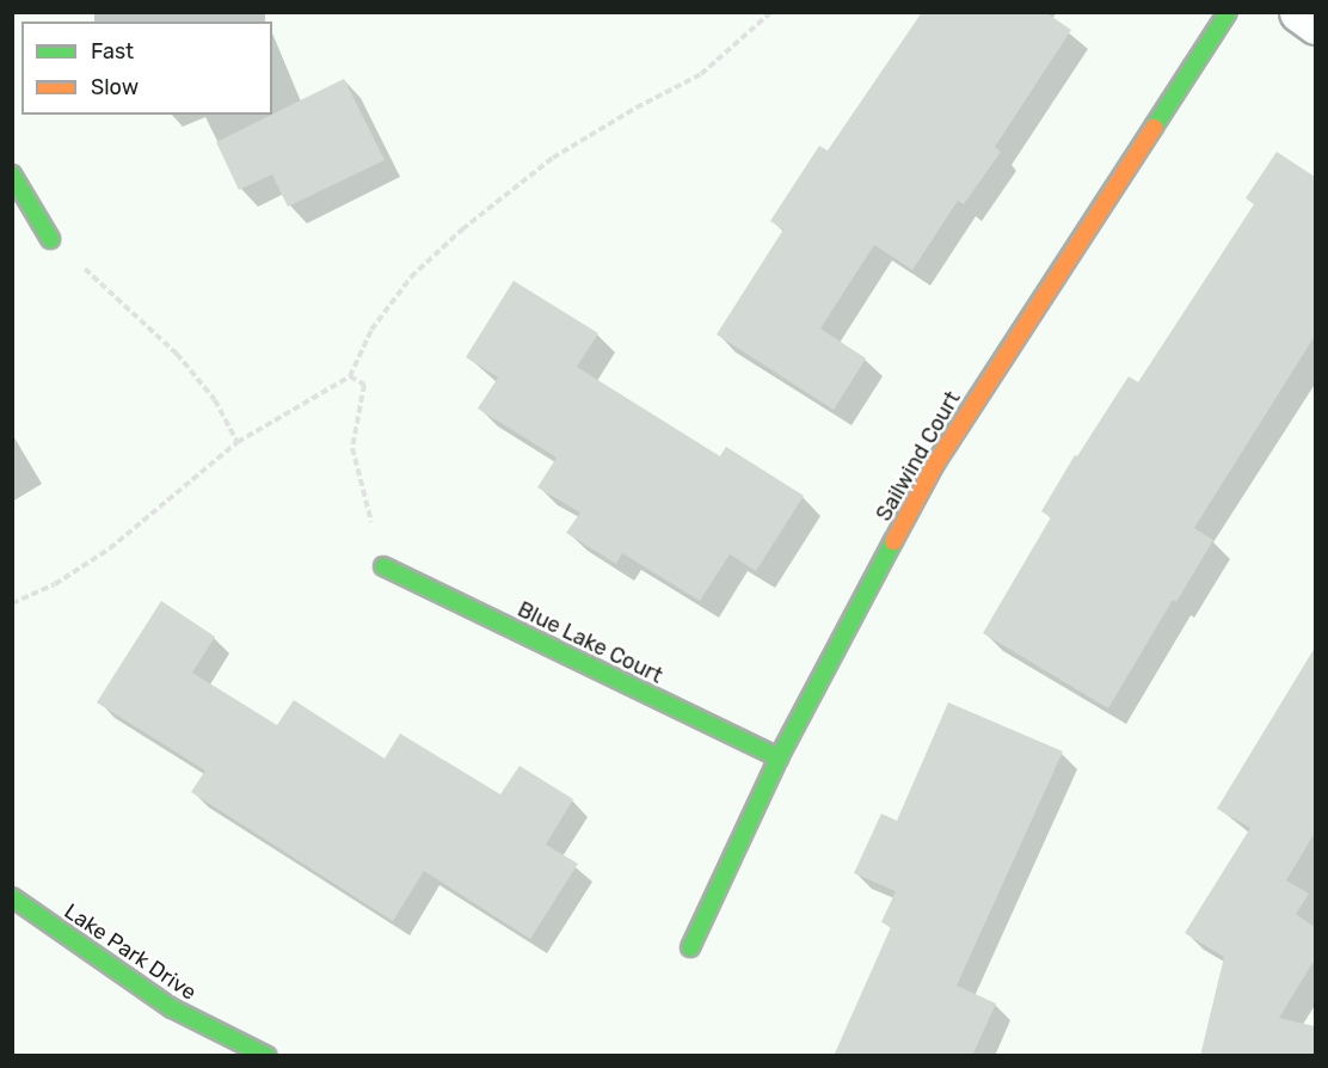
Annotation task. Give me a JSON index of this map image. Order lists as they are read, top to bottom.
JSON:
{
  "streets": {
    "street": ["Sailwind Court", "Blue Lake Court", "Lake Park Drive"]
  },
  "crossings": [
    ["Sailwind Court", "Blue Lake Court"]
  ],
  "legend": ["Fast", "Slow"]
}
